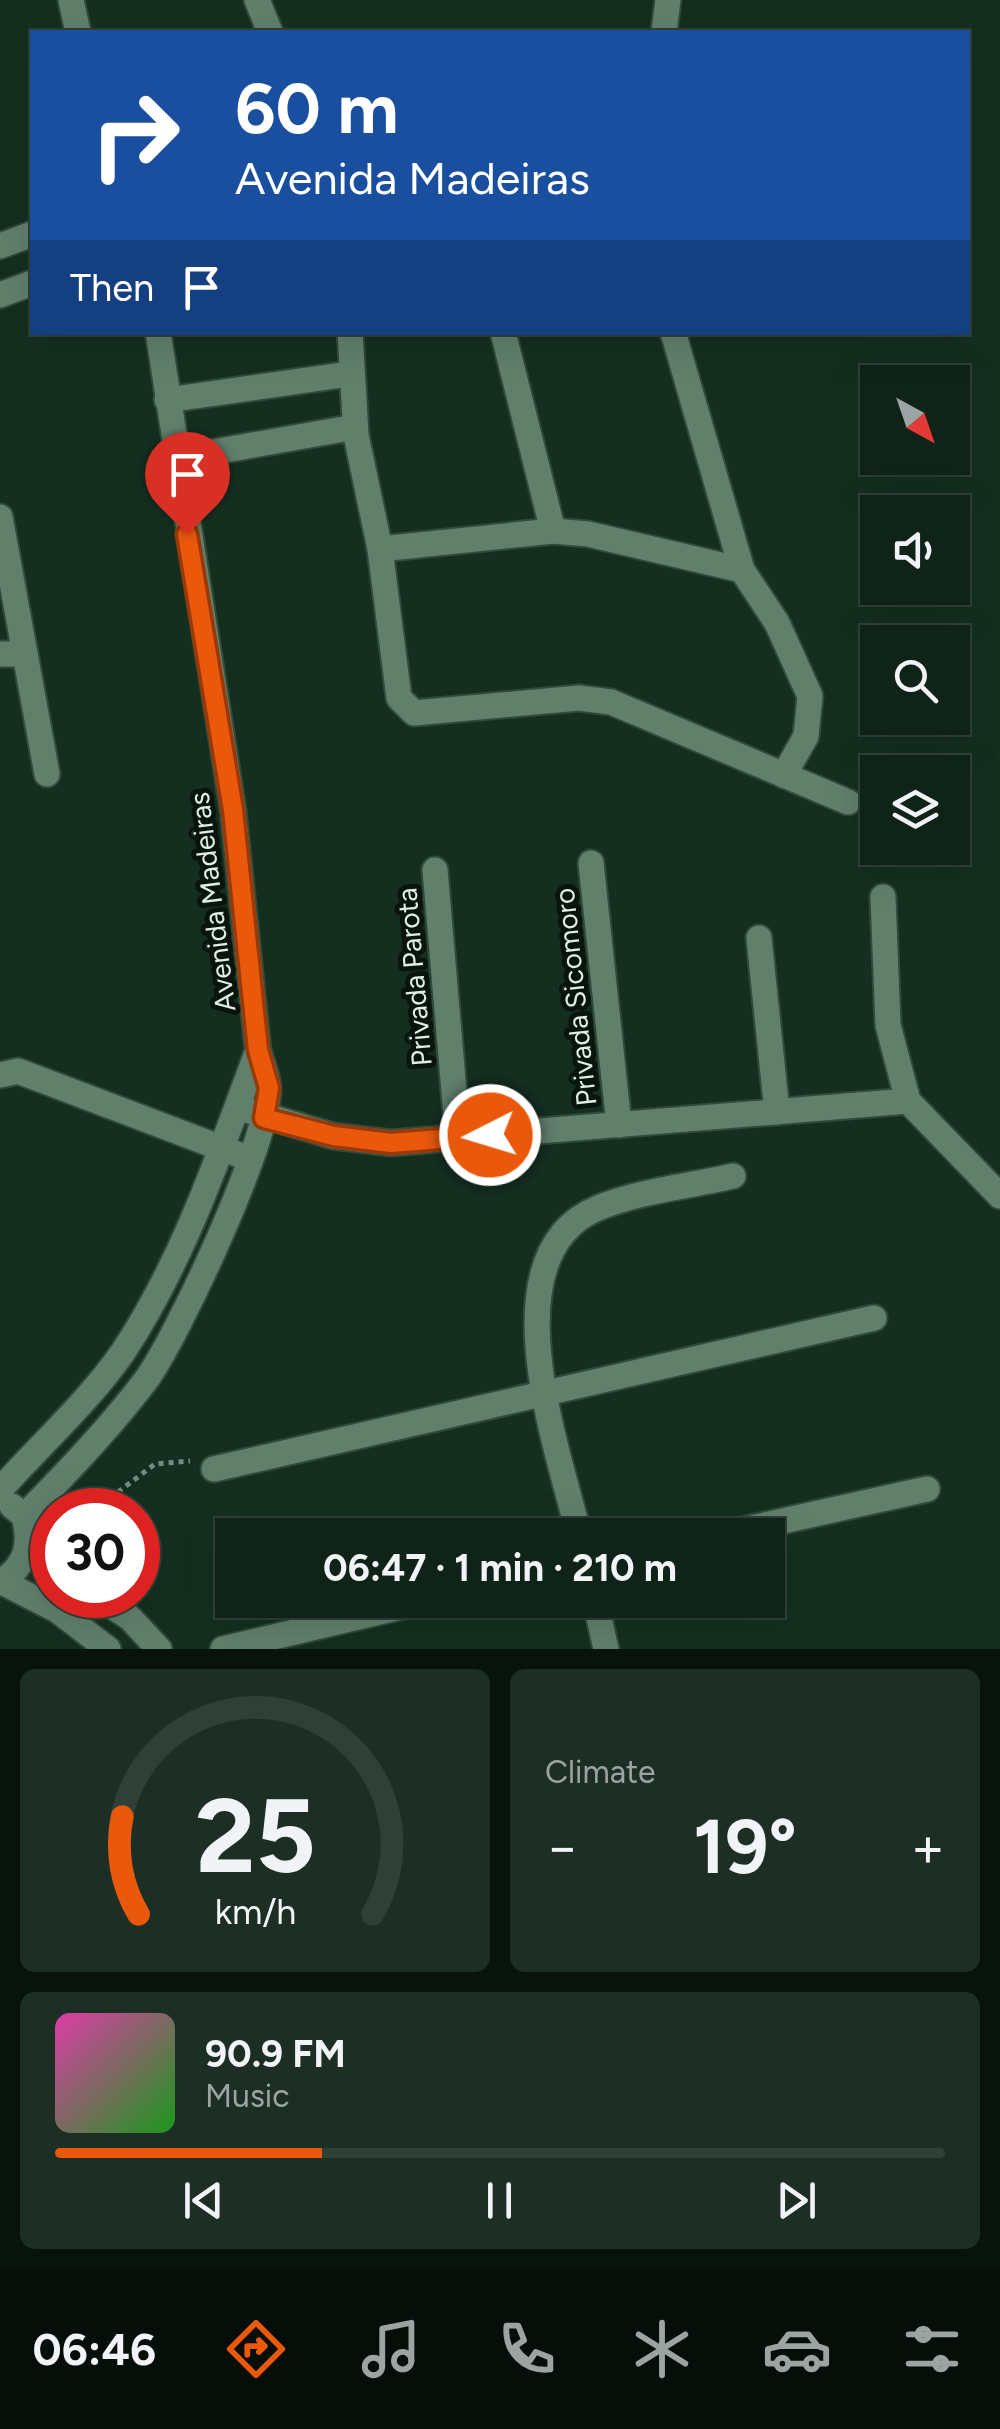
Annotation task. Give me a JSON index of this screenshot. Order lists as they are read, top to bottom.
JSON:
{
  "streets": {
    "street": ["Avenida Madeiras", "Privada Parota", "Privada Sicomoro"]
  },
  "north": "bottom right",
  "page": {
    "turn": ["60 m", "Avenida Madeiras"],
    "then": "Then",
    "limit": "30",
    "trip": "06:47 · 1 min · 210 m",
    "tile": "Climate",
    "heat": ["−", "19°", "+"],
    "song": ["90.9 FM", "Music"],
    "tabs": "06:46",
    "gauge": ["25", "km/h"]
  }
}
